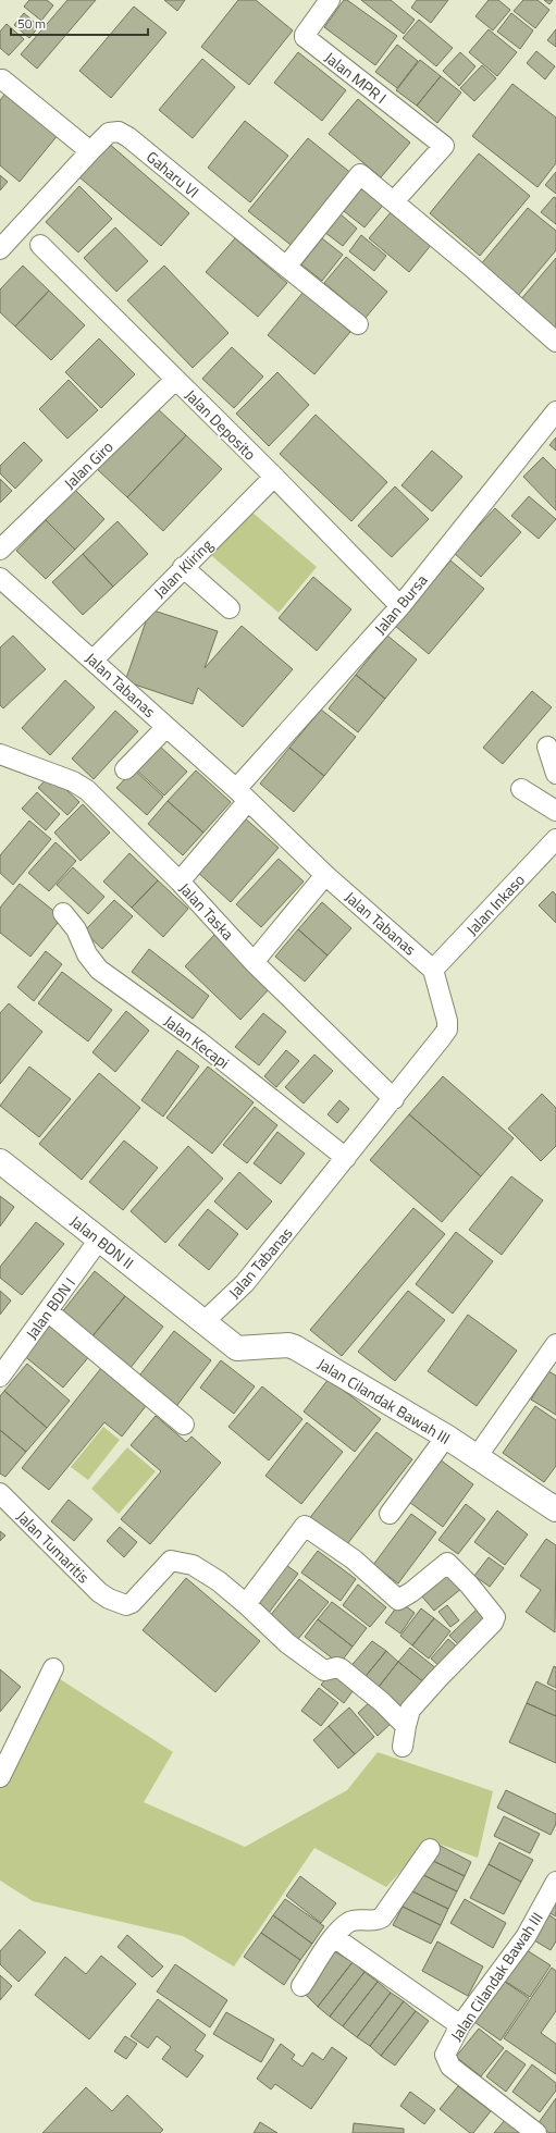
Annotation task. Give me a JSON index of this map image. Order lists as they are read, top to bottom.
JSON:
{
  "streets": {
    "street": [
      "Jalan MPR I",
      "Gaharu VI",
      "Jalan Deposito",
      "Jalan Giro",
      "Jalan Kliring",
      "Jalan Bursa",
      "Jalan Tabanas",
      "Jalan Inkaso",
      "Jalan Taska",
      "Jalan Kecapi",
      "Jalan BDN II",
      "Jalan BDN I",
      "Jalan Cilandak Bawah III",
      "Jalan Tumaritis"
    ]
  },
  "crossings": [
    ["Jalan Deposito", "Jalan Giro"],
    ["Jalan Deposito", "Jalan Kliring"],
    ["Jalan Deposito", "Jalan Bursa"],
    ["Jalan Kliring", "Jalan Tabanas"],
    ["Jalan Bursa", "Jalan Tabanas"],
    ["Jalan Bursa", "Jalan Taska"],
    ["Jalan Tabanas", "Jalan Inkaso"],
    ["Jalan Tabanas", "Jalan Taska"],
    ["Jalan Tabanas", "Jalan Kecapi"],
    ["Jalan Tabanas", "Jalan BDN II"],
    ["Jalan Tabanas", "Jalan Cilandak Bawah III"],
    ["Jalan BDN II", "Jalan BDN I"],
    ["Jalan BDN II", "Jalan Cilandak Bawah III"]
  ],
  "scale_bar": "50 m"
}
